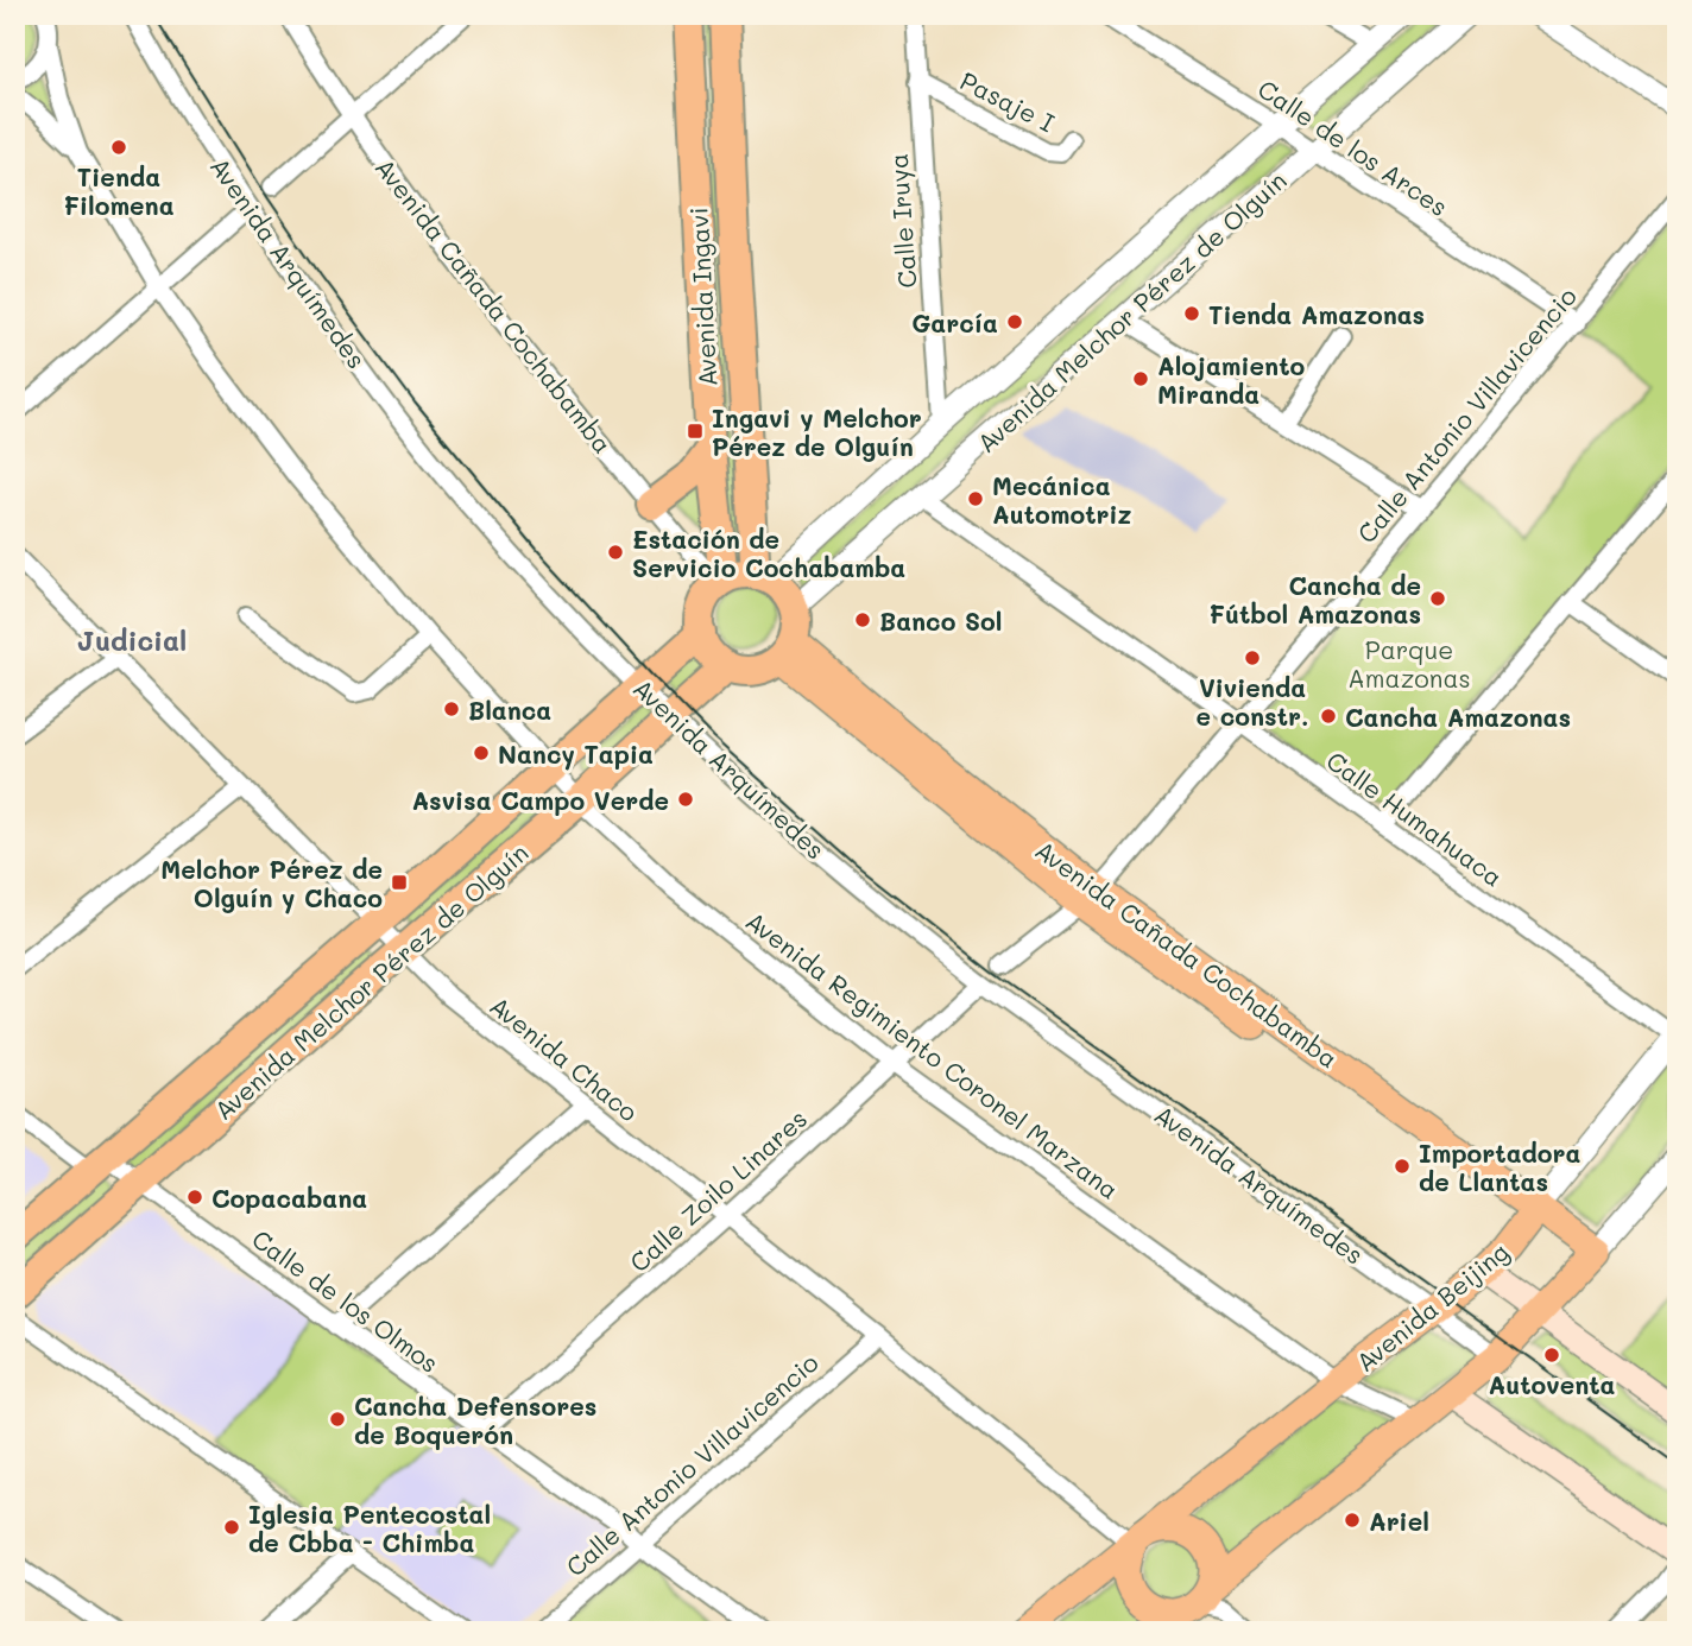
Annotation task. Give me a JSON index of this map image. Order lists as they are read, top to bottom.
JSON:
{
  "streets": {
    "highway": ["Avenida Ingavi", "Avenida Melchor Pérez de Olguín"],
    "main road": ["Avenida Cañada Cochabamba", "Avenida Beijing"],
    "street": [
      "Pasaje I",
      "Calle de los Arces",
      "Calle Iruya",
      "Avenida Arquímedes",
      "Calle Antonio Villavicencio",
      "Calle Humahuaca",
      "Avenida Regimiento Coronel Marzana",
      "Avenida Chaco",
      "Calle Zoilo Linares",
      "Calle de los Olmos"
    ]
  },
  "crossings": [
    ["Pasaje I", "Calle Iruya"],
    ["Calle de los Arces", "Avenida Melchor Pérez de Olguín"],
    ["Calle de los Arces", "Calle Antonio Villavicencio"],
    ["Calle Iruya", "Avenida Melchor Pérez de Olguín"],
    ["Avenida Arquímedes", "Avenida Melchor Pérez de Olguín"],
    ["Avenida Arquímedes", "Calle Zoilo Linares"],
    ["Avenida Arquímedes", "Avenida Beijing"],
    ["Avenida Ingavi", "Avenida Cañada Cochabamba"],
    ["Avenida Ingavi", "Avenida Melchor Pérez de Olguín"],
    ["Avenida Cañada Cochabamba", "Avenida Melchor Pérez de Olguín"],
    ["Avenida Cañada Cochabamba", "Calle Antonio Villavicencio"],
    ["Avenida Cañada Cochabamba", "Avenida Beijing"],
    ["Avenida Melchor Pérez de Olguín", "Calle Humahuaca"],
    ["Avenida Melchor Pérez de Olguín", "Avenida Regimiento Coronel Marzana"],
    ["Avenida Melchor Pérez de Olguín", "Avenida Chaco"],
    ["Avenida Melchor Pérez de Olguín", "Calle de los Olmos"],
    ["Calle Antonio Villavicencio", "Calle Humahuaca"],
    ["Calle Antonio Villavicencio", "Avenida Chaco"],
    ["Calle Antonio Villavicencio", "Calle de los Olmos"],
    ["Calle Humahuaca", "Avenida Beijing"],
    ["Avenida Regimiento Coronel Marzana", "Calle Zoilo Linares"],
    ["Avenida Regimiento Coronel Marzana", "Avenida Beijing"],
    ["Avenida Chaco", "Calle Zoilo Linares"],
    ["Avenida Chaco", "Avenida Beijing"],
    ["Calle Zoilo Linares", "Calle de los Olmos"]
  ],
  "districts": ["Judicial"],
  "parks": ["Parque Amazonas"],
  "places": {
    "other": [
      "Tienda Filomena",
      "Tienda Amazonas",
      "García",
      "Alojamiento Miranda",
      "Mecánica Automotriz",
      "Estación de Servicio Cochabamba",
      "Cancha de Fútbol Amazonas",
      "Banco Sol",
      "Vivienda e constr.",
      "Blanca",
      "Cancha Amazonas",
      "Nancy Tapia",
      "Asvisa Campo Verde",
      "Importadora de Llantas",
      "Copacabana",
      "Autoventa",
      "Cancha Defensores de Boquerón",
      "Ariel",
      "Iglesia Pentecostal de Cbba - Chimba"
    ],
    "transit": ["Ingavi y Melchor Pérez de Olguín", "Melchor Pérez de Olguín y Chaco"]
  }
}
